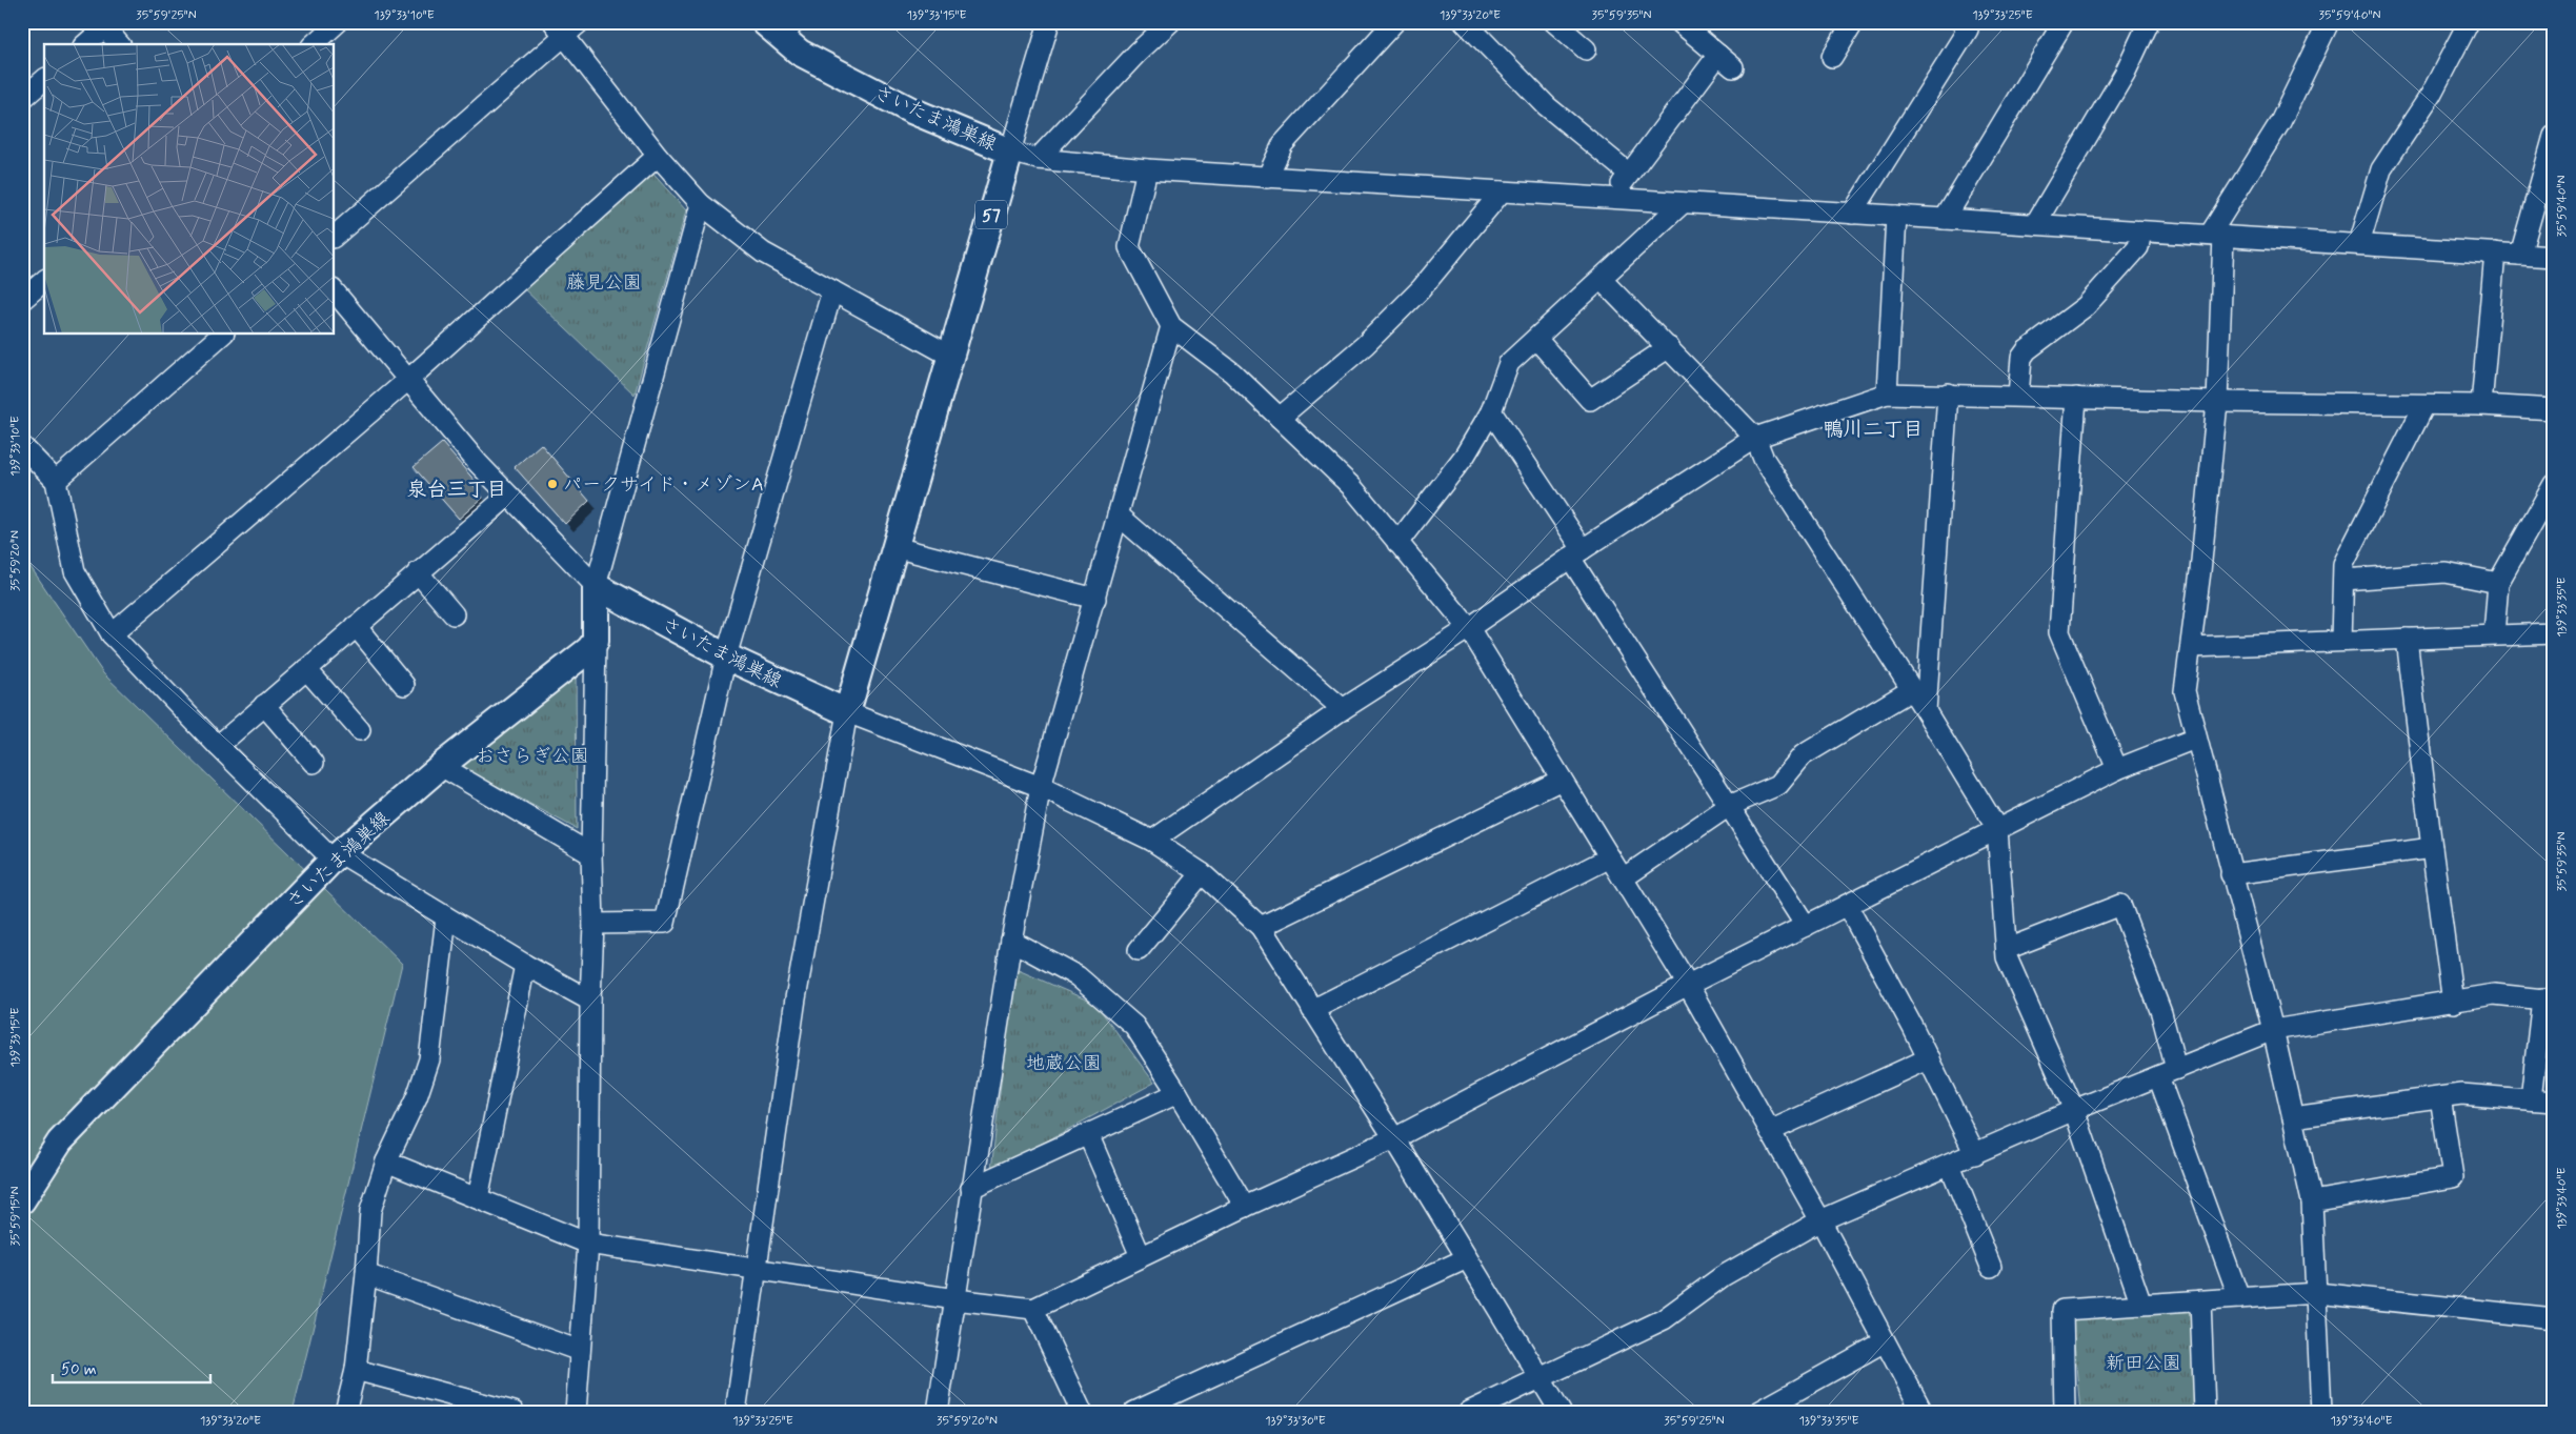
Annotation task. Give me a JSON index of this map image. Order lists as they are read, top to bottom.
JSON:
{
  "streets": {
    "main road": ["さいたま鴻巣線", "57"]
  },
  "districts": ["鴨川二丁目", "泉台三丁目"],
  "parks": [
    "藤見公園",
    "おさらぎ公園",
    "地蔵公園",
    "新田公園"
  ],
  "places": ["パークサイド・メゾンA"],
  "scale_bar": "50 m",
  "coordinates": [
    "35°59'25\"N",
    "139°33'10\"E",
    "139°33'15\"E",
    "139°33'20\"E",
    "35°59'35\"N",
    "139°33'25\"E",
    "35°59'40\"N",
    "35°59'20\"N",
    "139°33'35\"E",
    "139°33'40\"E",
    "35°59'15\"N",
    "139°33'30\"E"
  ]
}
